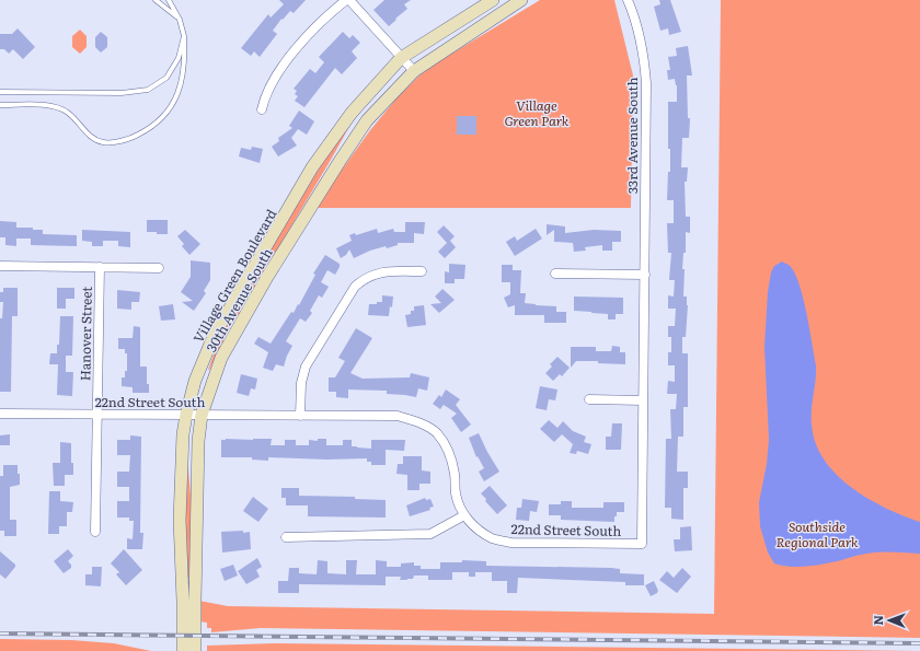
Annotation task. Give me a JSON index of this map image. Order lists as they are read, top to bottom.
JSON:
{
  "streets": {
    "street": [
      "33rd Avenue South",
      "Village Green Boulevard",
      "30th Avenue South",
      "Hanover Street",
      "22nd Street South"
    ]
  },
  "crossings": [
    ["33rd Avenue South", "22nd Street South"],
    ["Village Green Boulevard", "22nd Street South"],
    ["30th Avenue South", "22nd Street South"],
    ["Hanover Street", "22nd Street South"]
  ],
  "parks": ["Village Green Park", "Southside Regional Park"],
  "north": "left"
}
